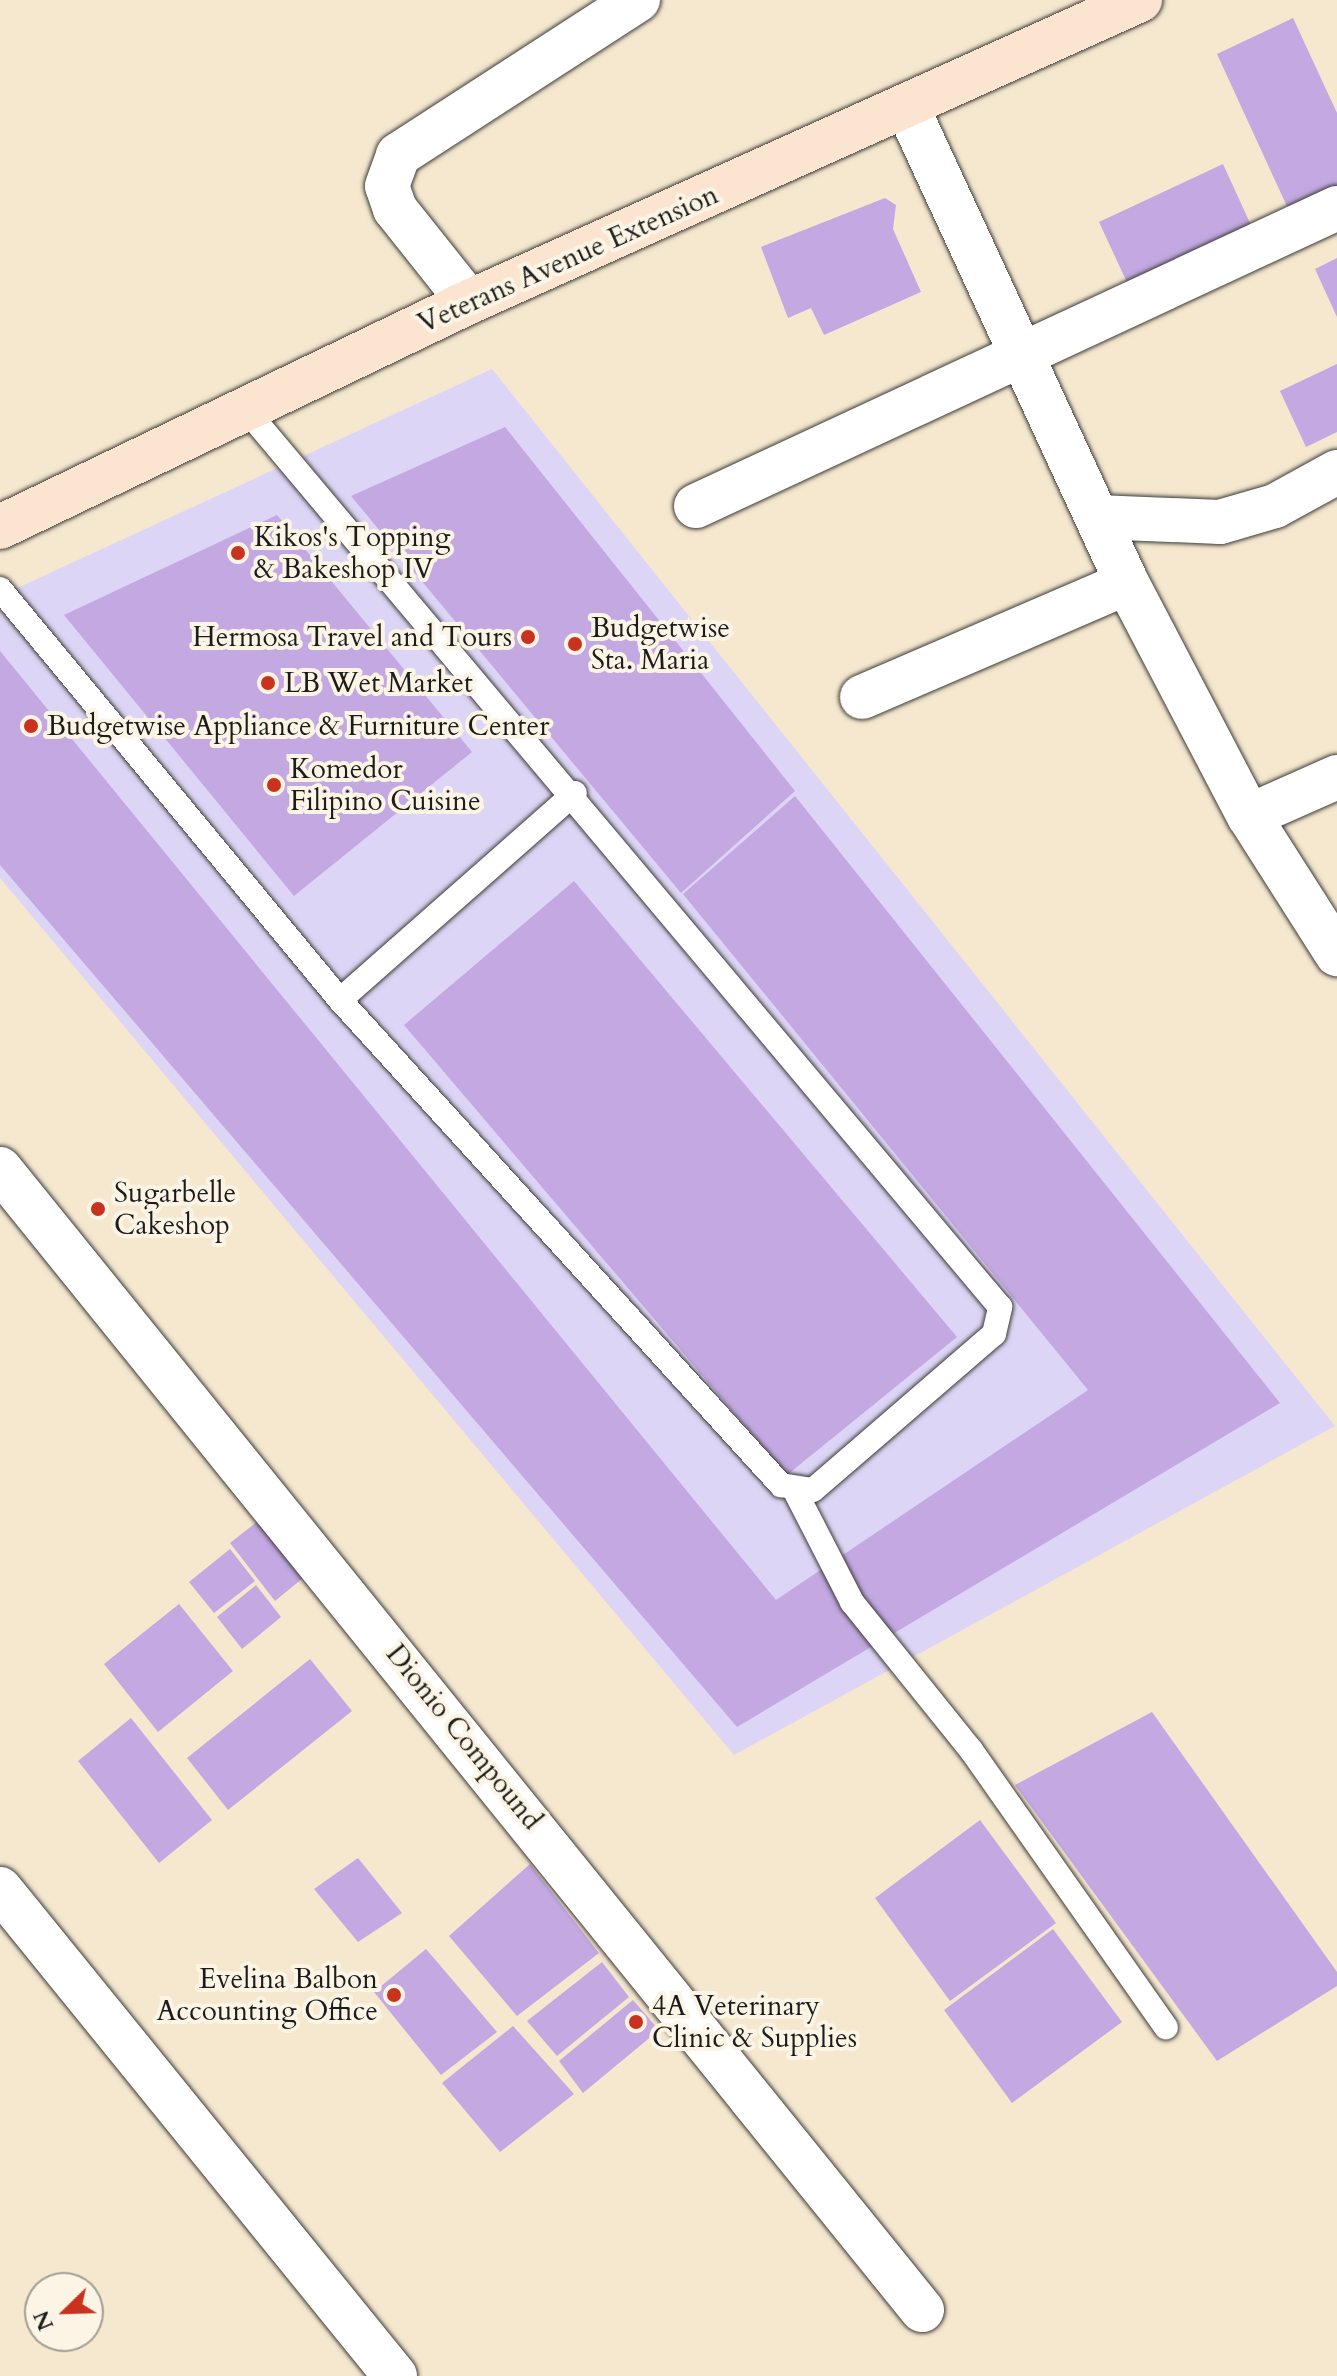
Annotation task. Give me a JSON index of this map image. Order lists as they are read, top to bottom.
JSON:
{
  "streets": {
    "main road": ["Veterans Avenue Extension"],
    "street": ["Dionio Compound"]
  },
  "places": [
    "Kikos's Topping & Bakeshop IV",
    "Hermosa Travel and Tours",
    "Budgetwise Sta. Maria",
    "LB Wet Market",
    "Budgetwise Appliance & Furniture Center",
    "Komedor Filipino Cuisine",
    "Sugarbelle Cakeshop",
    "Evelina Balbon Accounting Office",
    "4A Veterinary Clinic & Supplies"
  ],
  "north": "bottom left"
}
